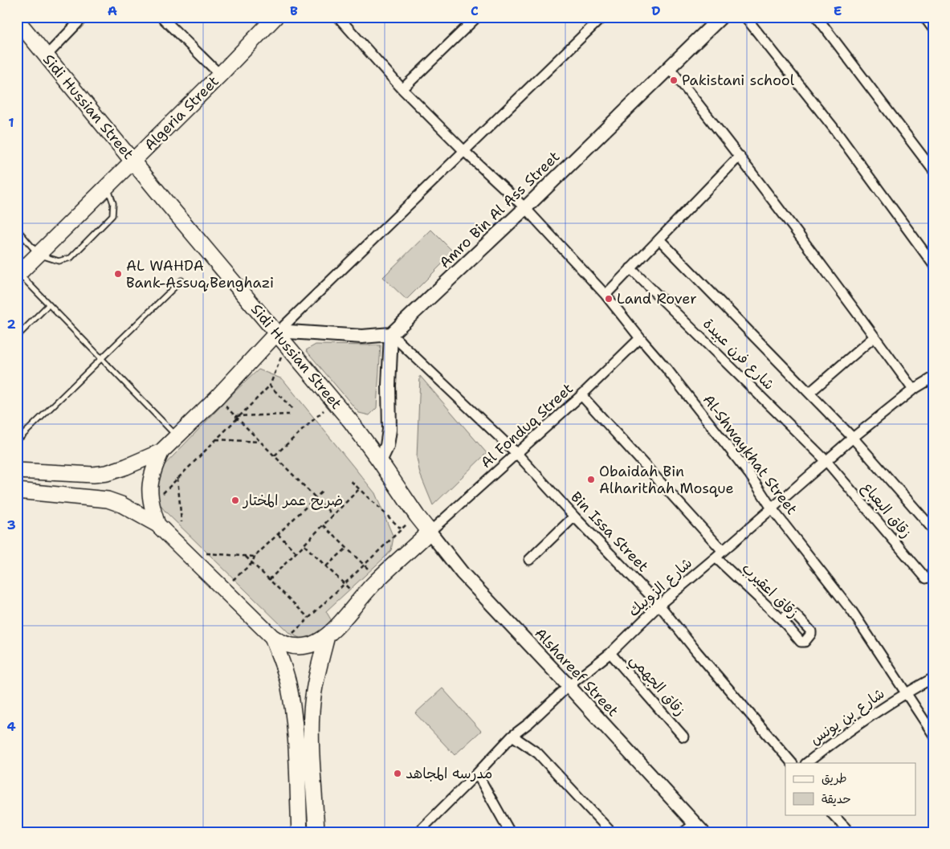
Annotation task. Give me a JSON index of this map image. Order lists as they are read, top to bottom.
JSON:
{
  "streets": {
    "main road": ["Sidi Hussian Street", "Algeria Street"],
    "street": [
      "Amro Bin Al Ass Street",
      "شارع فرن عبيدة",
      "Al Fonduq Street",
      "Al-Shwaykhat Street",
      "زقاق البعباع",
      "Bin Issa Street",
      "شارع الزوبيك",
      "زقاق اعقيرب",
      "Alshareef Street",
      "زقاق الجهمي",
      "شارع بن يونس"
    ]
  },
  "crossings": [
    ["Sidi Hussian Street", "Algeria Street"],
    ["Sidi Hussian Street", "Al Fonduq Street"],
    ["Sidi Hussian Street", "Alshareef Street"],
    ["Amro Bin Al Ass Street", "Al-Shwaykhat Street"],
    ["Amro Bin Al Ass Street", "Bin Issa Street"],
    ["شارع فرن عبيدة", "زقاق البعباع"],
    ["شارع فرن عبيدة", "شارع الزوبيك"],
    ["Al Fonduq Street", "Al-Shwaykhat Street"],
    ["Al Fonduq Street", "Bin Issa Street"],
    ["Al Fonduq Street", "Alshareef Street"],
    ["Al-Shwaykhat Street", "شارع الزوبيك"],
    ["Al-Shwaykhat Street", "شارع بن يونس"],
    ["زقاق البعباع", "شارع الزوبيك"],
    ["Bin Issa Street", "شارع الزوبيك"],
    ["شارع الزوبيك", "زقاق اعقيرب"],
    ["شارع الزوبيك", "Alshareef Street"],
    ["شارع الزوبيك", "زقاق الجهمي"]
  ],
  "places": [
    "Pakistani school",
    "AL WAHDA Bank-Assuq،Benghazi",
    "Land Rover",
    "Obaidah Bin Alharithah Mosque",
    "ضريح عمر المختار",
    "مدرسه المجاهد"
  ],
  "legend": ["طريق", "حديقة"],
  "grid": {
    "columns": [
      "A",
      "B",
      "C",
      "D",
      "E"
    ],
    "rows": [
      "1",
      "2",
      "3",
      "4"
    ]
  }
}
